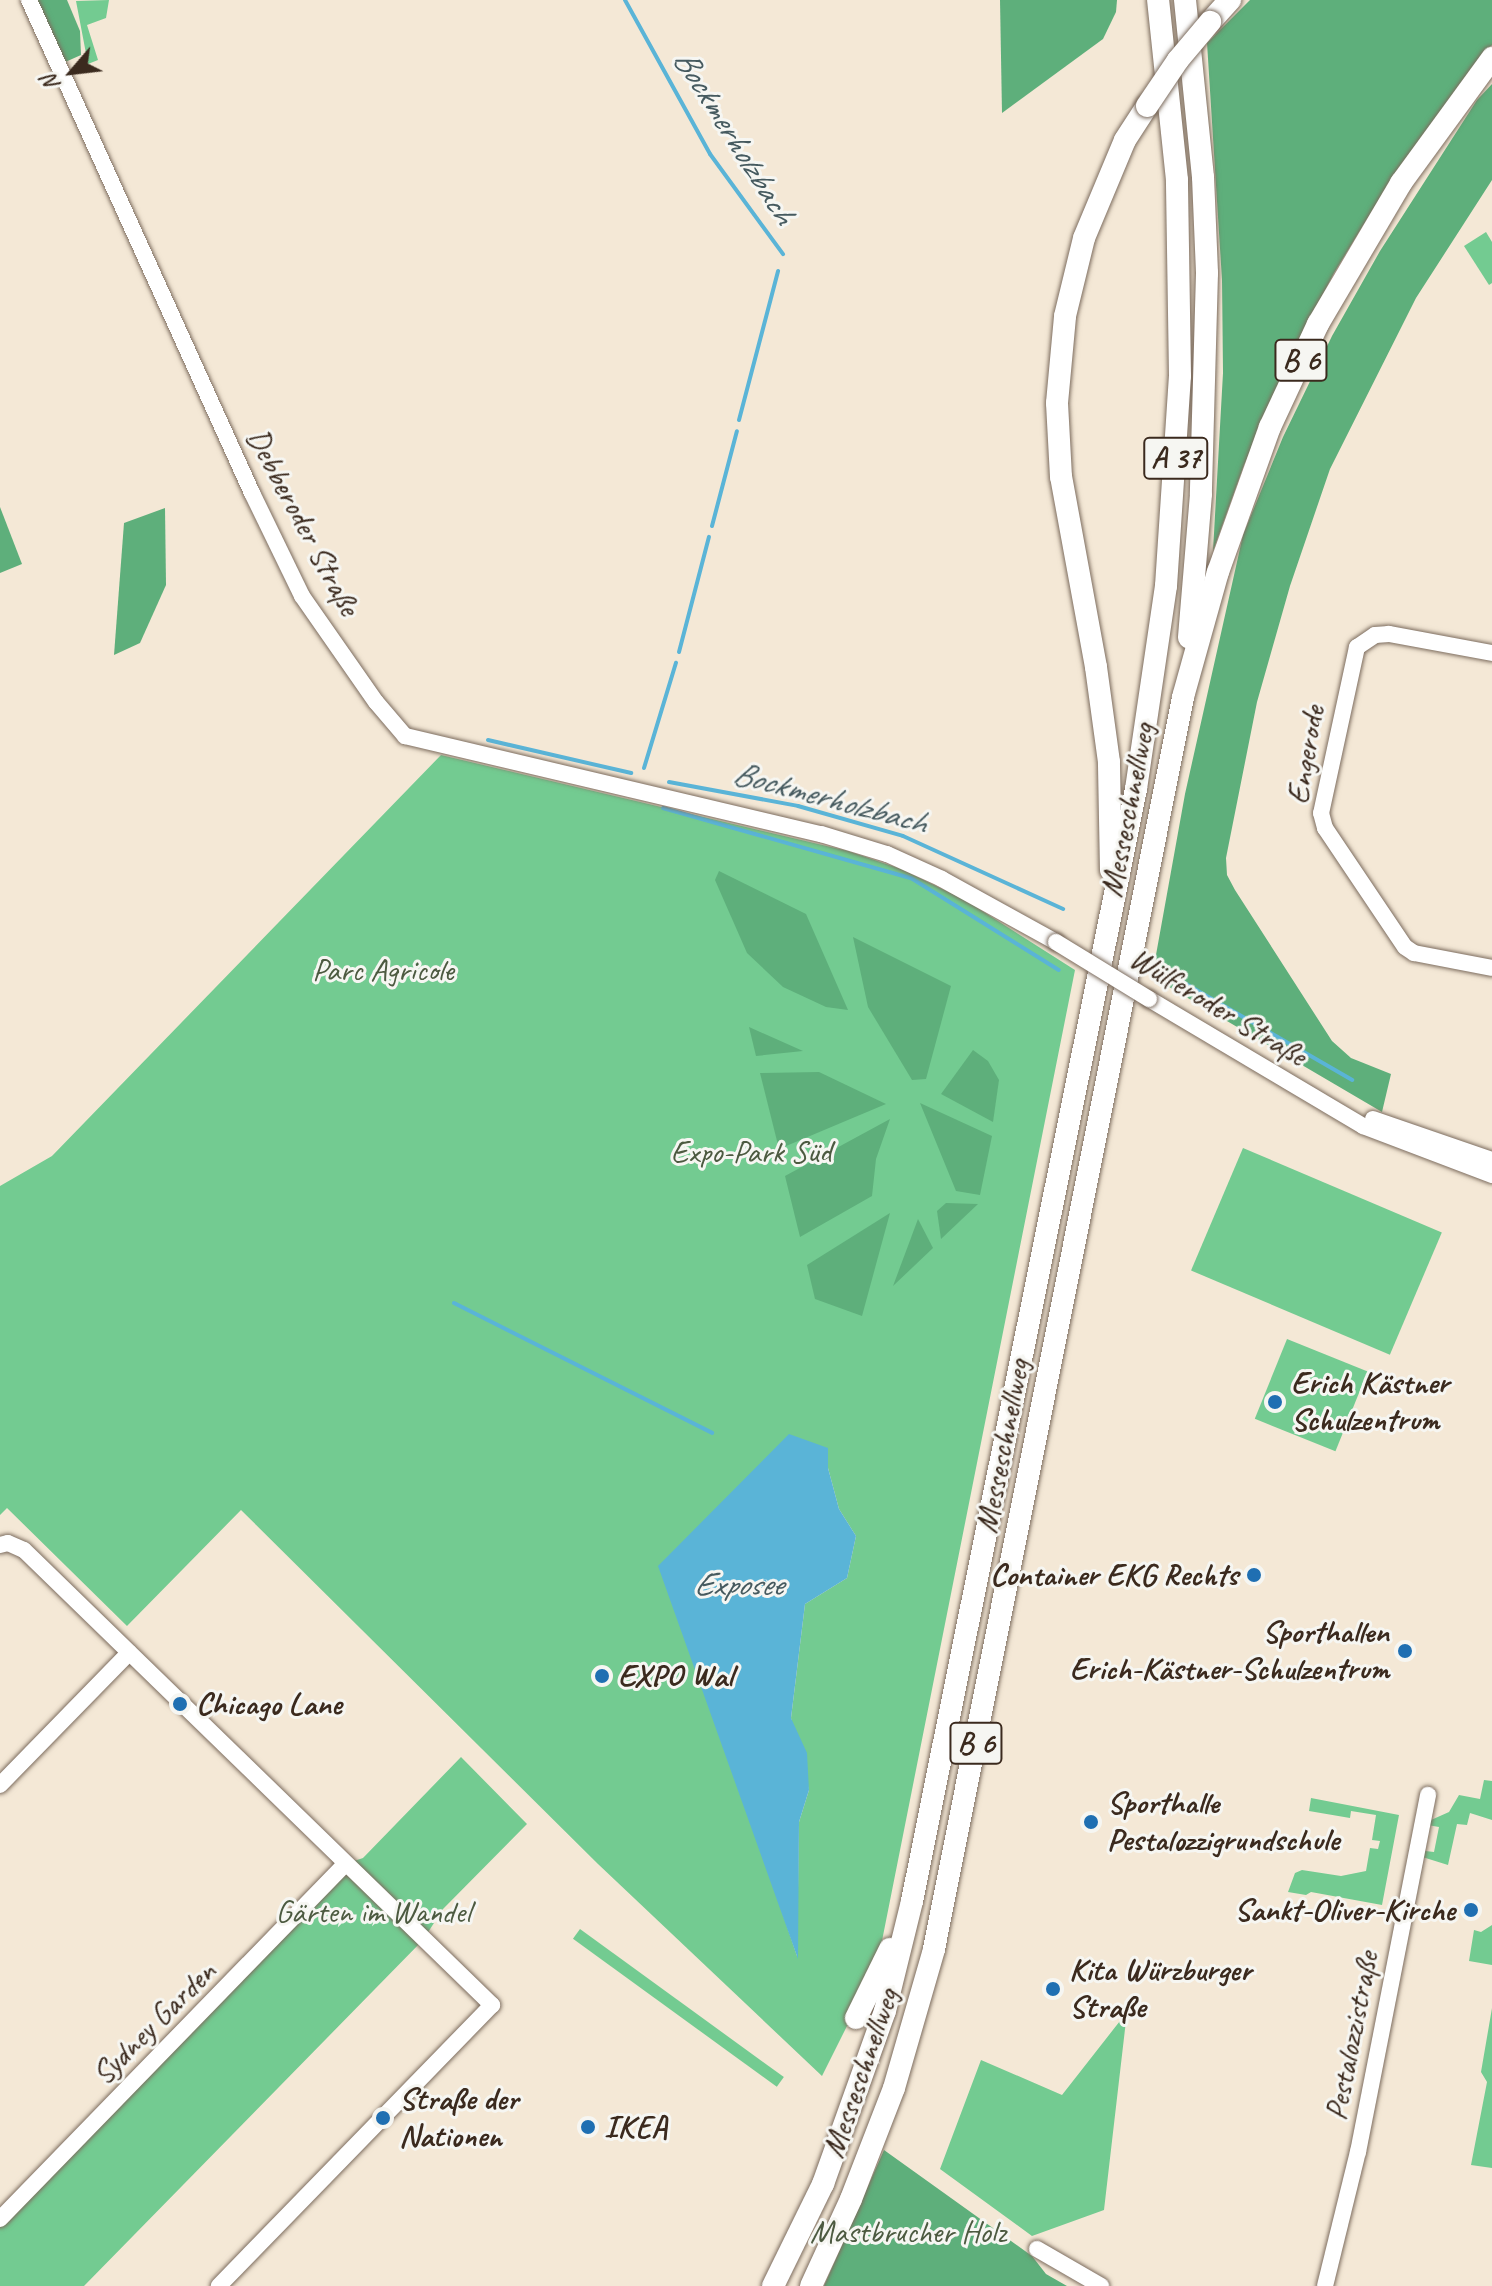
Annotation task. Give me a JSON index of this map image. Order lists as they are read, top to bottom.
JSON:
{
  "streets": {
    "highway": ["B 6", "A 37", "Messeschnellweg"],
    "street": [
      "Debberoder Straße",
      "Engerode",
      "Wülferoder Straße",
      "Sydney Garden",
      "Pestalozzistraße"
    ]
  },
  "crossings": [
    ["B 6", "A 37"],
    ["B 6", "Messeschnellweg"],
    ["A 37", "Messeschnellweg"],
    ["Debberoder Straße", "Wülferoder Straße"]
  ],
  "water": ["Bockmerholzbach", "Exposee"],
  "parks": [
    "Parc Agricole",
    "Expo-Park Süd",
    "Gärten im Wandel",
    "Mastbrucher Holz"
  ],
  "places": [
    "Erich Kästner Schulzentrum",
    "Container EKG Rechts",
    "Sporthallen Erich-Kästner-Schulzentrum",
    "EXPO Wal",
    "Chicago Lane",
    "Sporthalle Pestalozzigrundschule",
    "Sankt-Oliver-Kirche",
    "Kita Würzburger Straße",
    "Straße der Nationen",
    "IKEA"
  ],
  "north": "bottom left"
}
